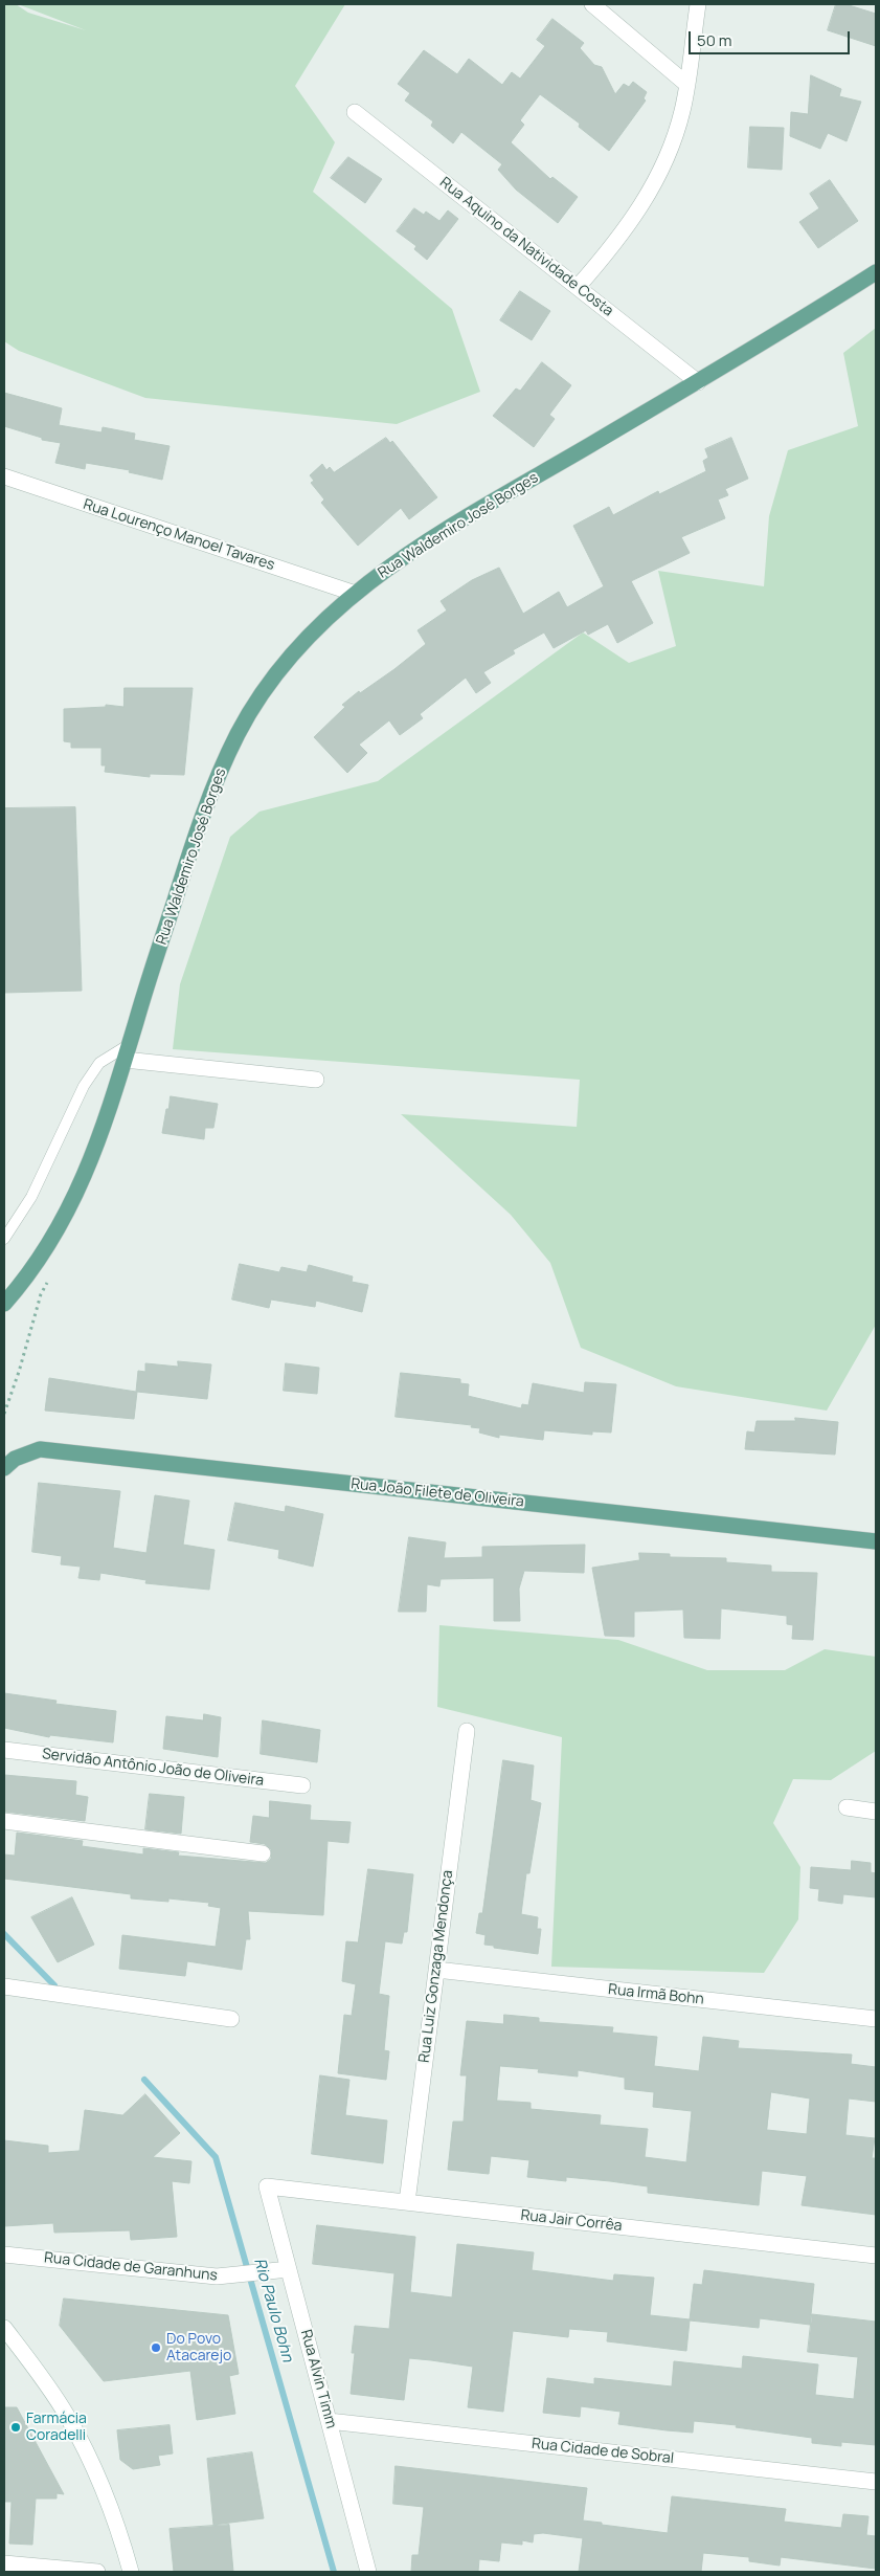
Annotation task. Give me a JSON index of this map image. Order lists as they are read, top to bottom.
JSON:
{
  "streets": {
    "main road": ["Rua Waldemiro José Borges", "Rua João Filete de Oliveira"],
    "street": [
      "Rua Aquino da Natividade Costa",
      "Rua Lourenço Manoel Tavares",
      "Servidão Antônio João de Oliveira",
      "Rua Luiz Gonzaga Mendonça",
      "Rua Irmã Bohn",
      "Rua Jair Corrêa",
      "Rua Cidade de Garanhuns",
      "Rua Alvin Timm",
      "Rua Cidade de Sobral"
    ]
  },
  "crossings": [
    ["Rua Aquino da Natividade Costa", "Rua Waldemiro José Borges"],
    ["Rua Waldemiro José Borges", "Rua Lourenço Manoel Tavares"],
    ["Rua Luiz Gonzaga Mendonça", "Rua Irmã Bohn"],
    ["Rua Luiz Gonzaga Mendonça", "Rua Jair Corrêa"],
    ["Rua Jair Corrêa", "Rua Alvin Timm"],
    ["Rua Cidade de Garanhuns", "Rua Alvin Timm"],
    ["Rua Alvin Timm", "Rua Cidade de Sobral"]
  ],
  "water": ["Rio Paulo Bohn"],
  "places": ["Do Povo Atacarejo", "Farmácia Coradelli"],
  "scale_bar": "50 m"
}
